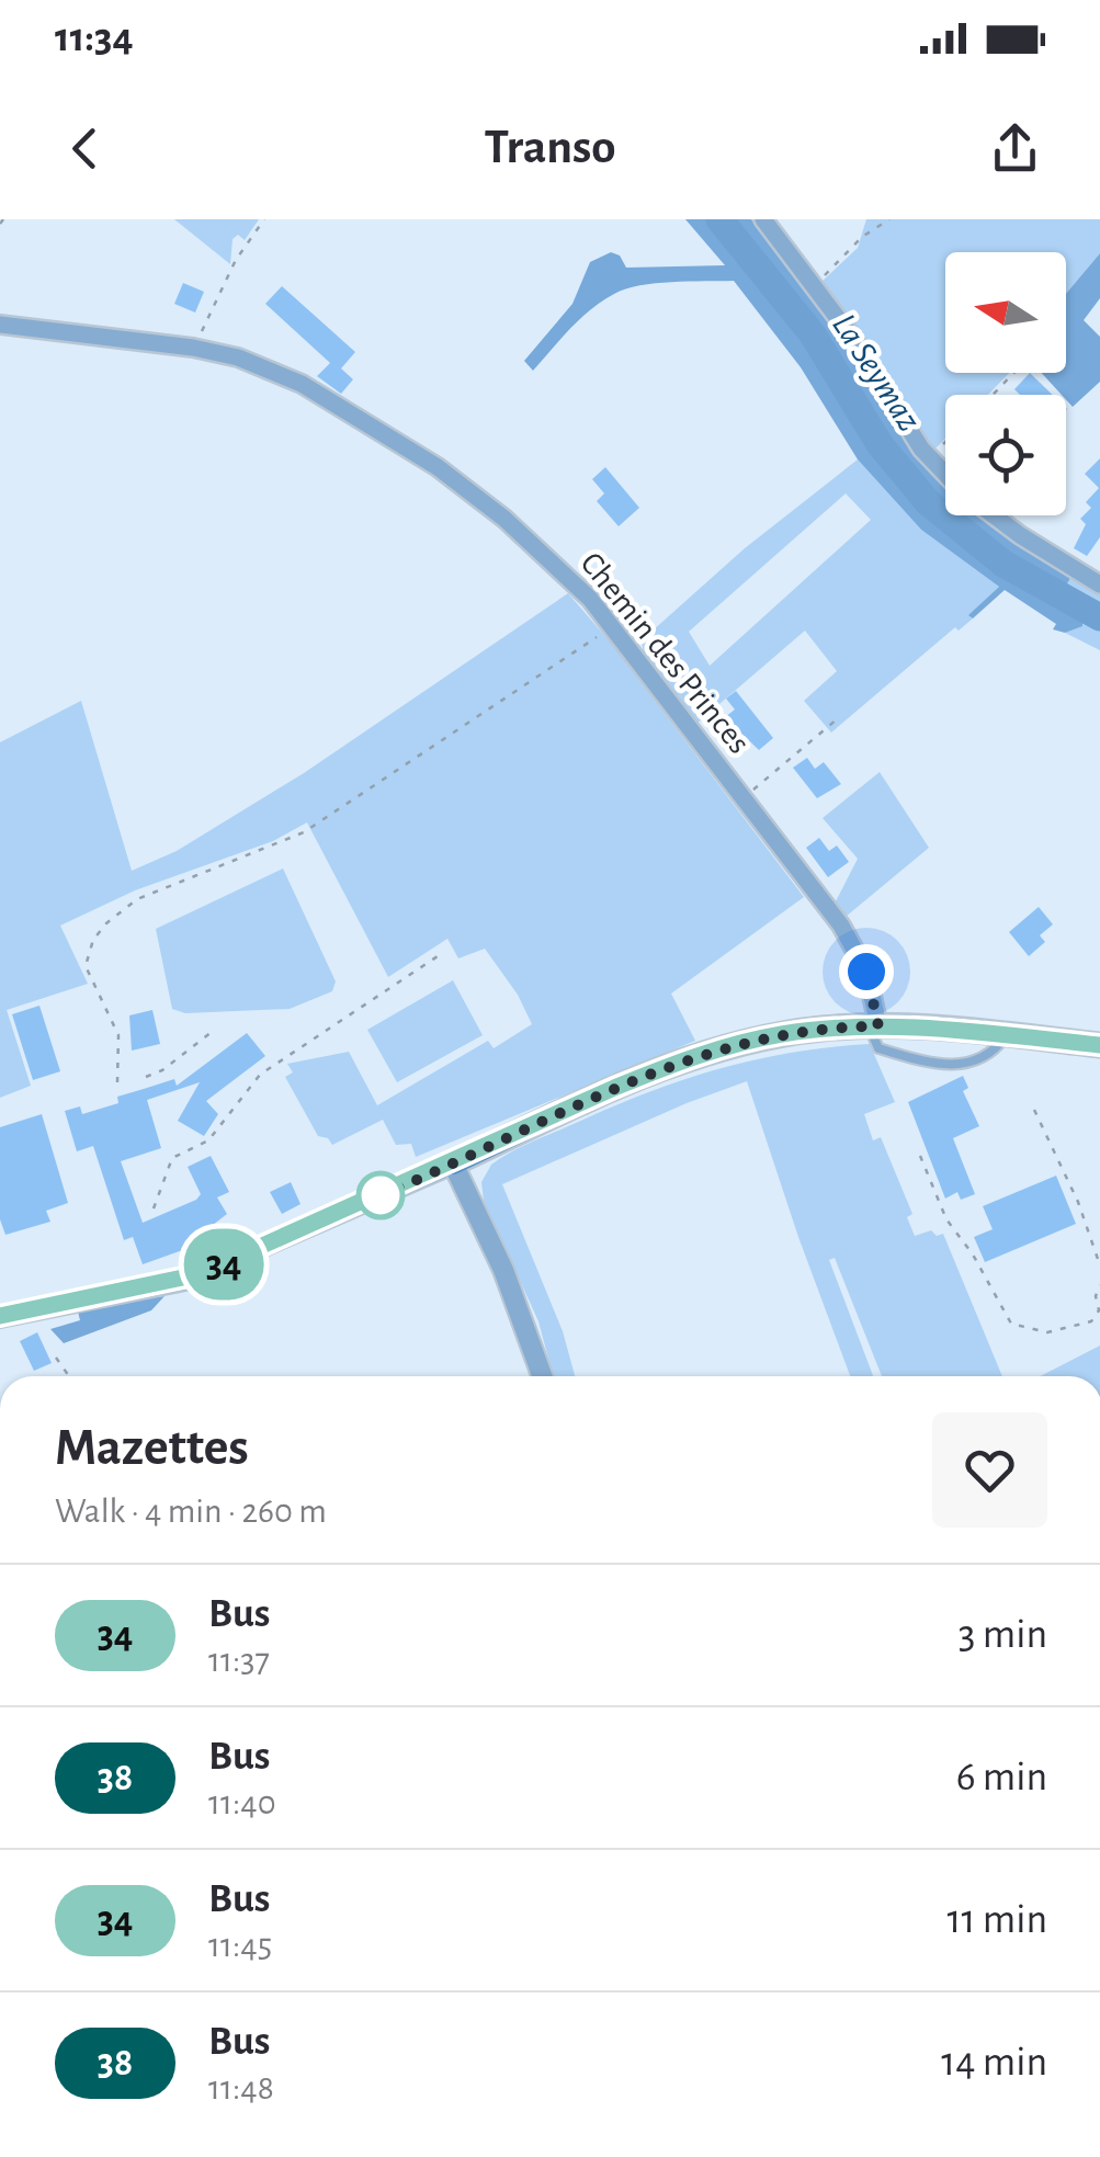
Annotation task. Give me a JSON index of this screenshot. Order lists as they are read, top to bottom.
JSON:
{
  "streets": {
    "street": ["Chemin des Princes"]
  },
  "water": ["La Seymaz"],
  "lines": ["bus line 34"],
  "north": "left",
  "page": {
    "status": "11:34",
    "header": "Transo",
    "on_map": "34",
    "heading": ["Mazettes", "Walk · 4 min · 260 m"],
    "list": [
      {
        "mark": "34",
        "name": "Bus",
        "note": "11:37",
        "value": "3 min"
      },
      {
        "mark": "38",
        "name": "Bus",
        "note": "11:40",
        "value": "6 min"
      },
      {
        "mark": "34",
        "name": "Bus",
        "note": "11:45",
        "value": "11 min"
      },
      {
        "mark": "38",
        "name": "Bus",
        "note": "11:48",
        "value": "14 min"
      }
    ]
  }
}
